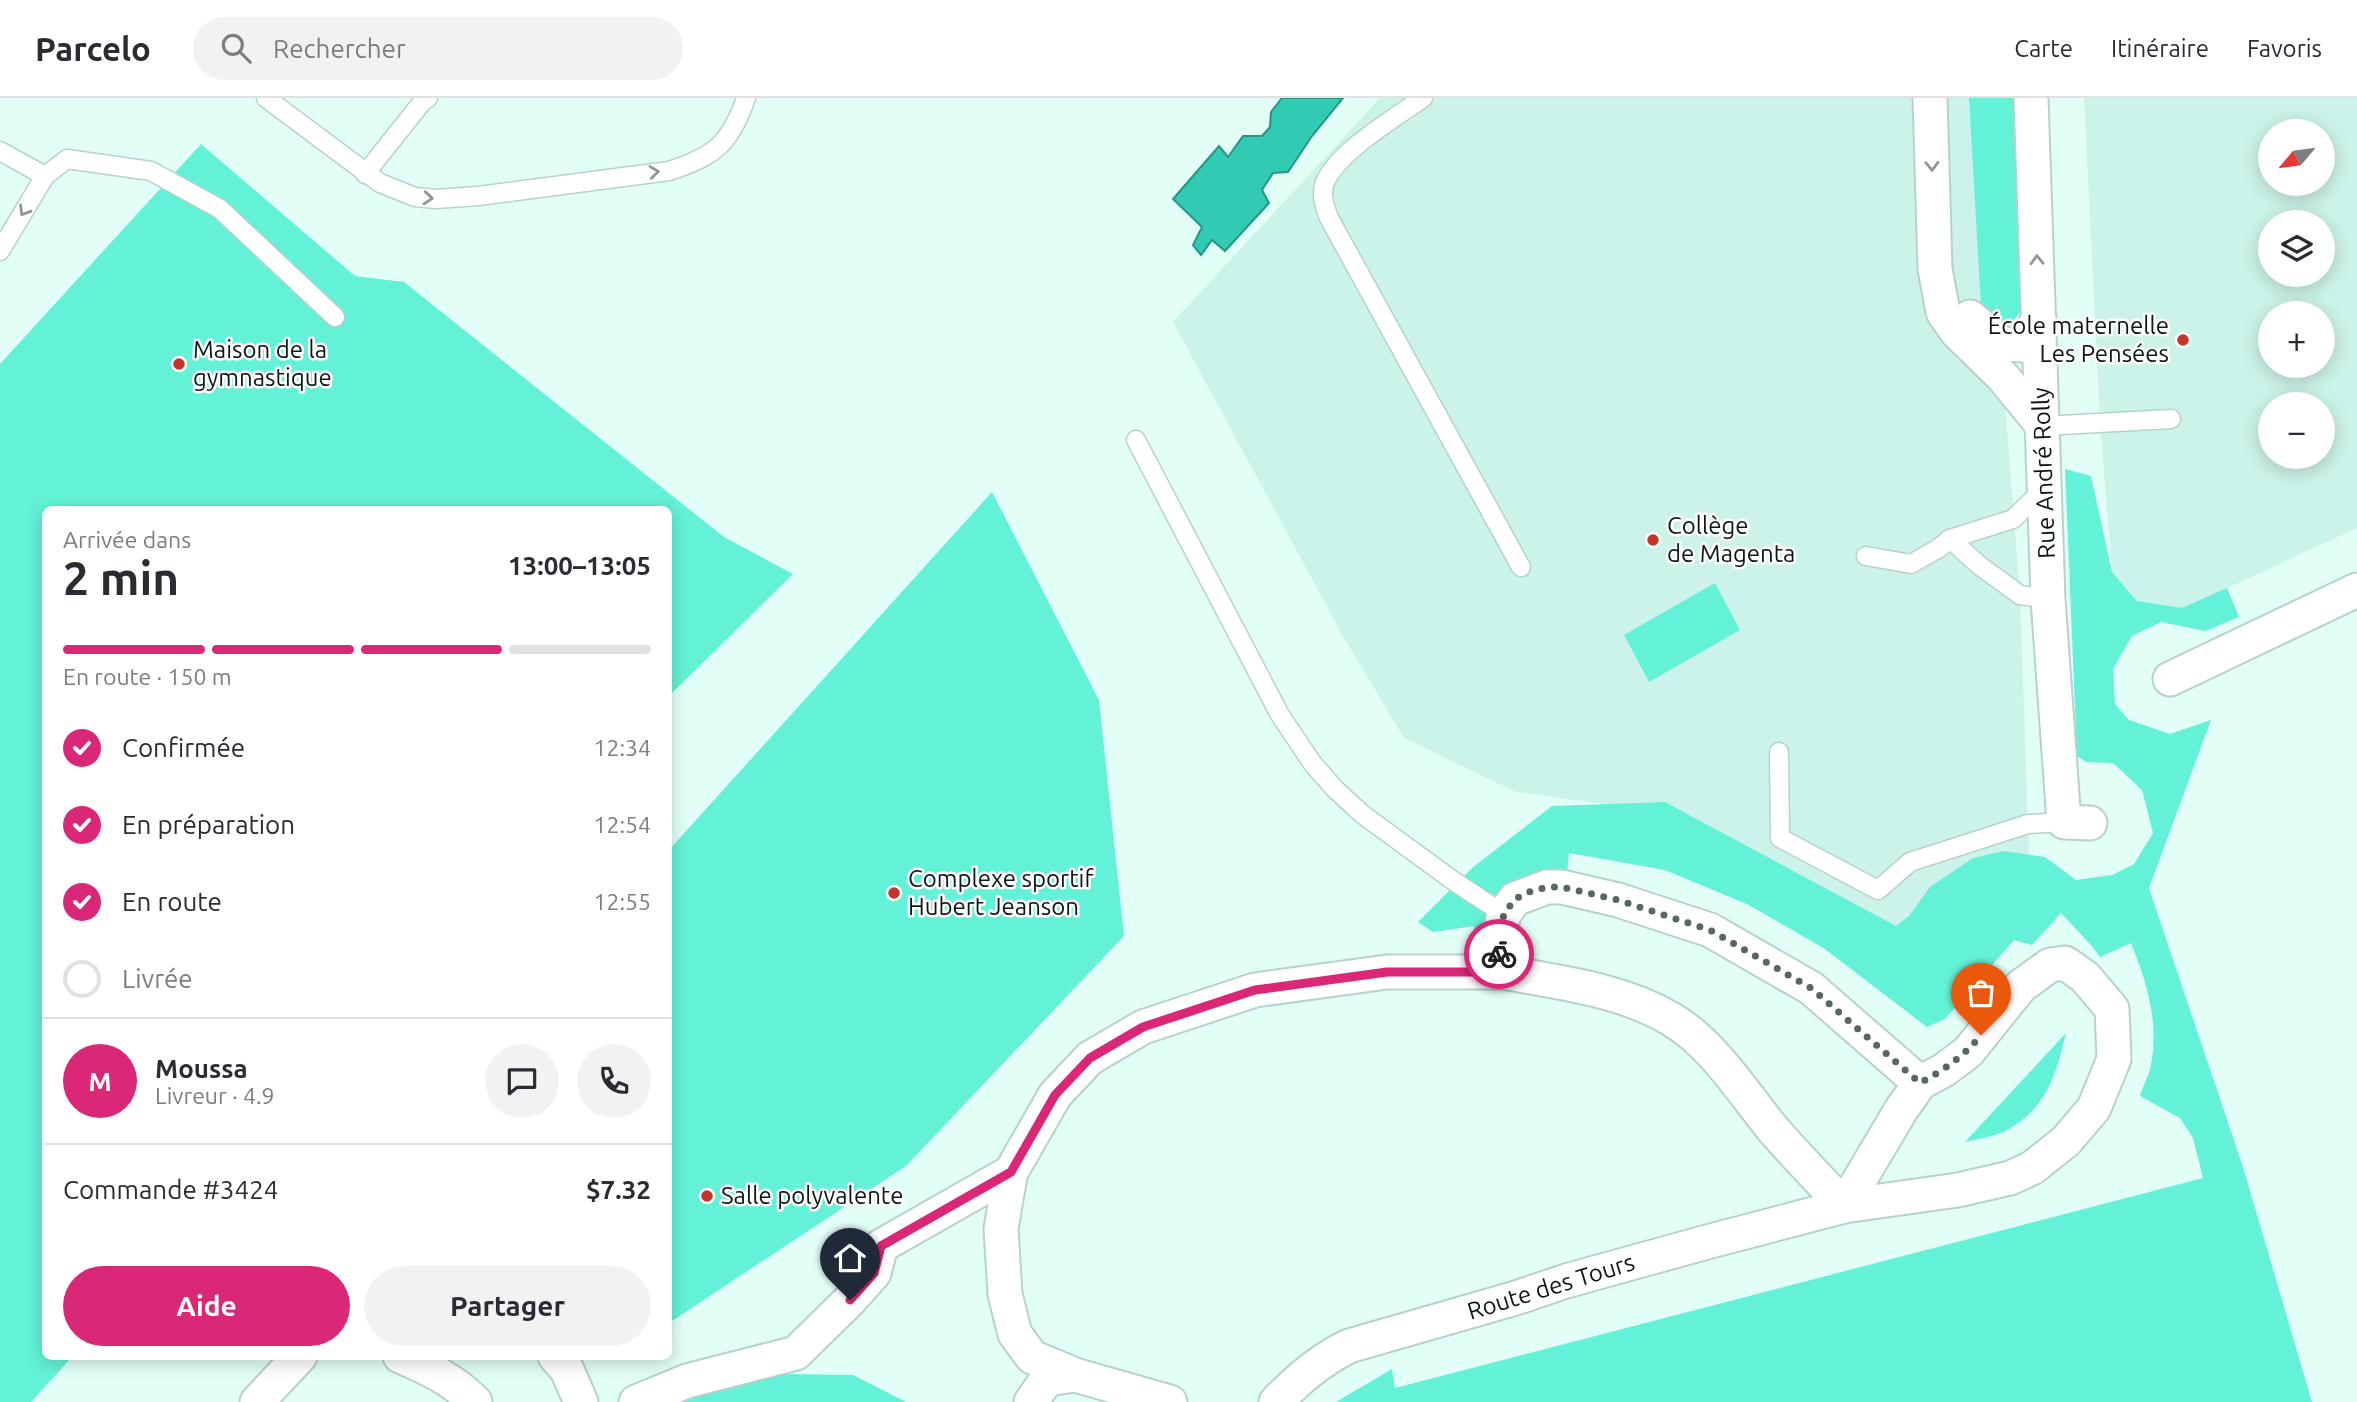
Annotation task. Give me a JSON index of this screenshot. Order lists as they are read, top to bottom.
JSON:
{
  "streets": {
    "street": ["Rue André Rolly", "Route des Tours"]
  },
  "places": [
    "École maternelle Les Pensées",
    "Maison de la gymnastique",
    "Collège de Magenta",
    "Complexe sportif Hubert Jeanson",
    "Salle polyvalente"
  ],
  "north": "bottom left",
  "page": {
    "header": "Parcelo",
    "search": "Rechercher",
    "nav": ["Carte", "Itinéraire", "Favoris"],
    "map_buttons": ["+", "−"],
    "heading": ["2 min", "Arrivée dans", "13:00–13:05"],
    "panel": [
      "Moussa",
      "Livreur · 4.9",
      "Commande #3424",
      "$7.32"
    ],
    "bar": "En route · 150 m",
    "list": [
      ["Confirmée", "12:34"],
      ["En préparation", "12:54"],
      ["En route", "12:55"],
      "Livrée"
    ],
    "round": "M",
    "buttons": ["Aide", "Partager"]
  }
}
